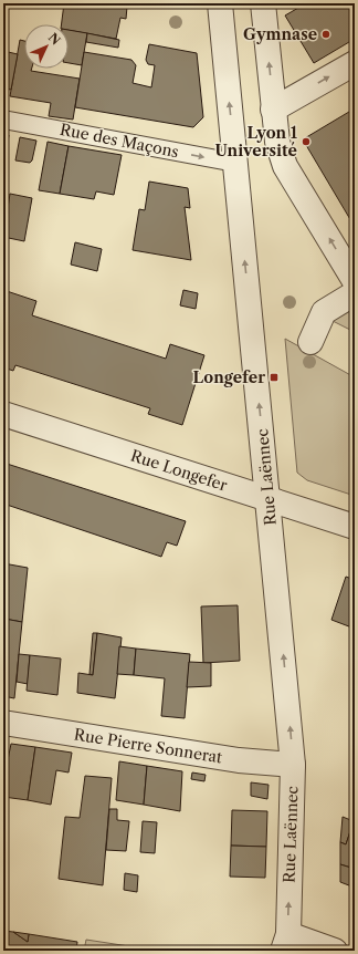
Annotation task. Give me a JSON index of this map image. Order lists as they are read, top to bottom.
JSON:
{
  "streets": {
    "street": ["Rue Longefer", "Rue Laënnec", "Rue Pierre Sonnerat"],
    "lane": ["Rue des Maçons"]
  },
  "crossings": [
    ["Rue des Maçons", "Rue Laënnec"],
    ["Rue Longefer", "Rue Laënnec"],
    ["Rue Laënnec", "Rue Pierre Sonnerat"]
  ],
  "one_way": ["Rue des Maçons"],
  "places": {
    "other": ["Gymnase", "Lyon 1 Université"],
    "transit": ["Longefer"]
  },
  "north": "top right"
}
